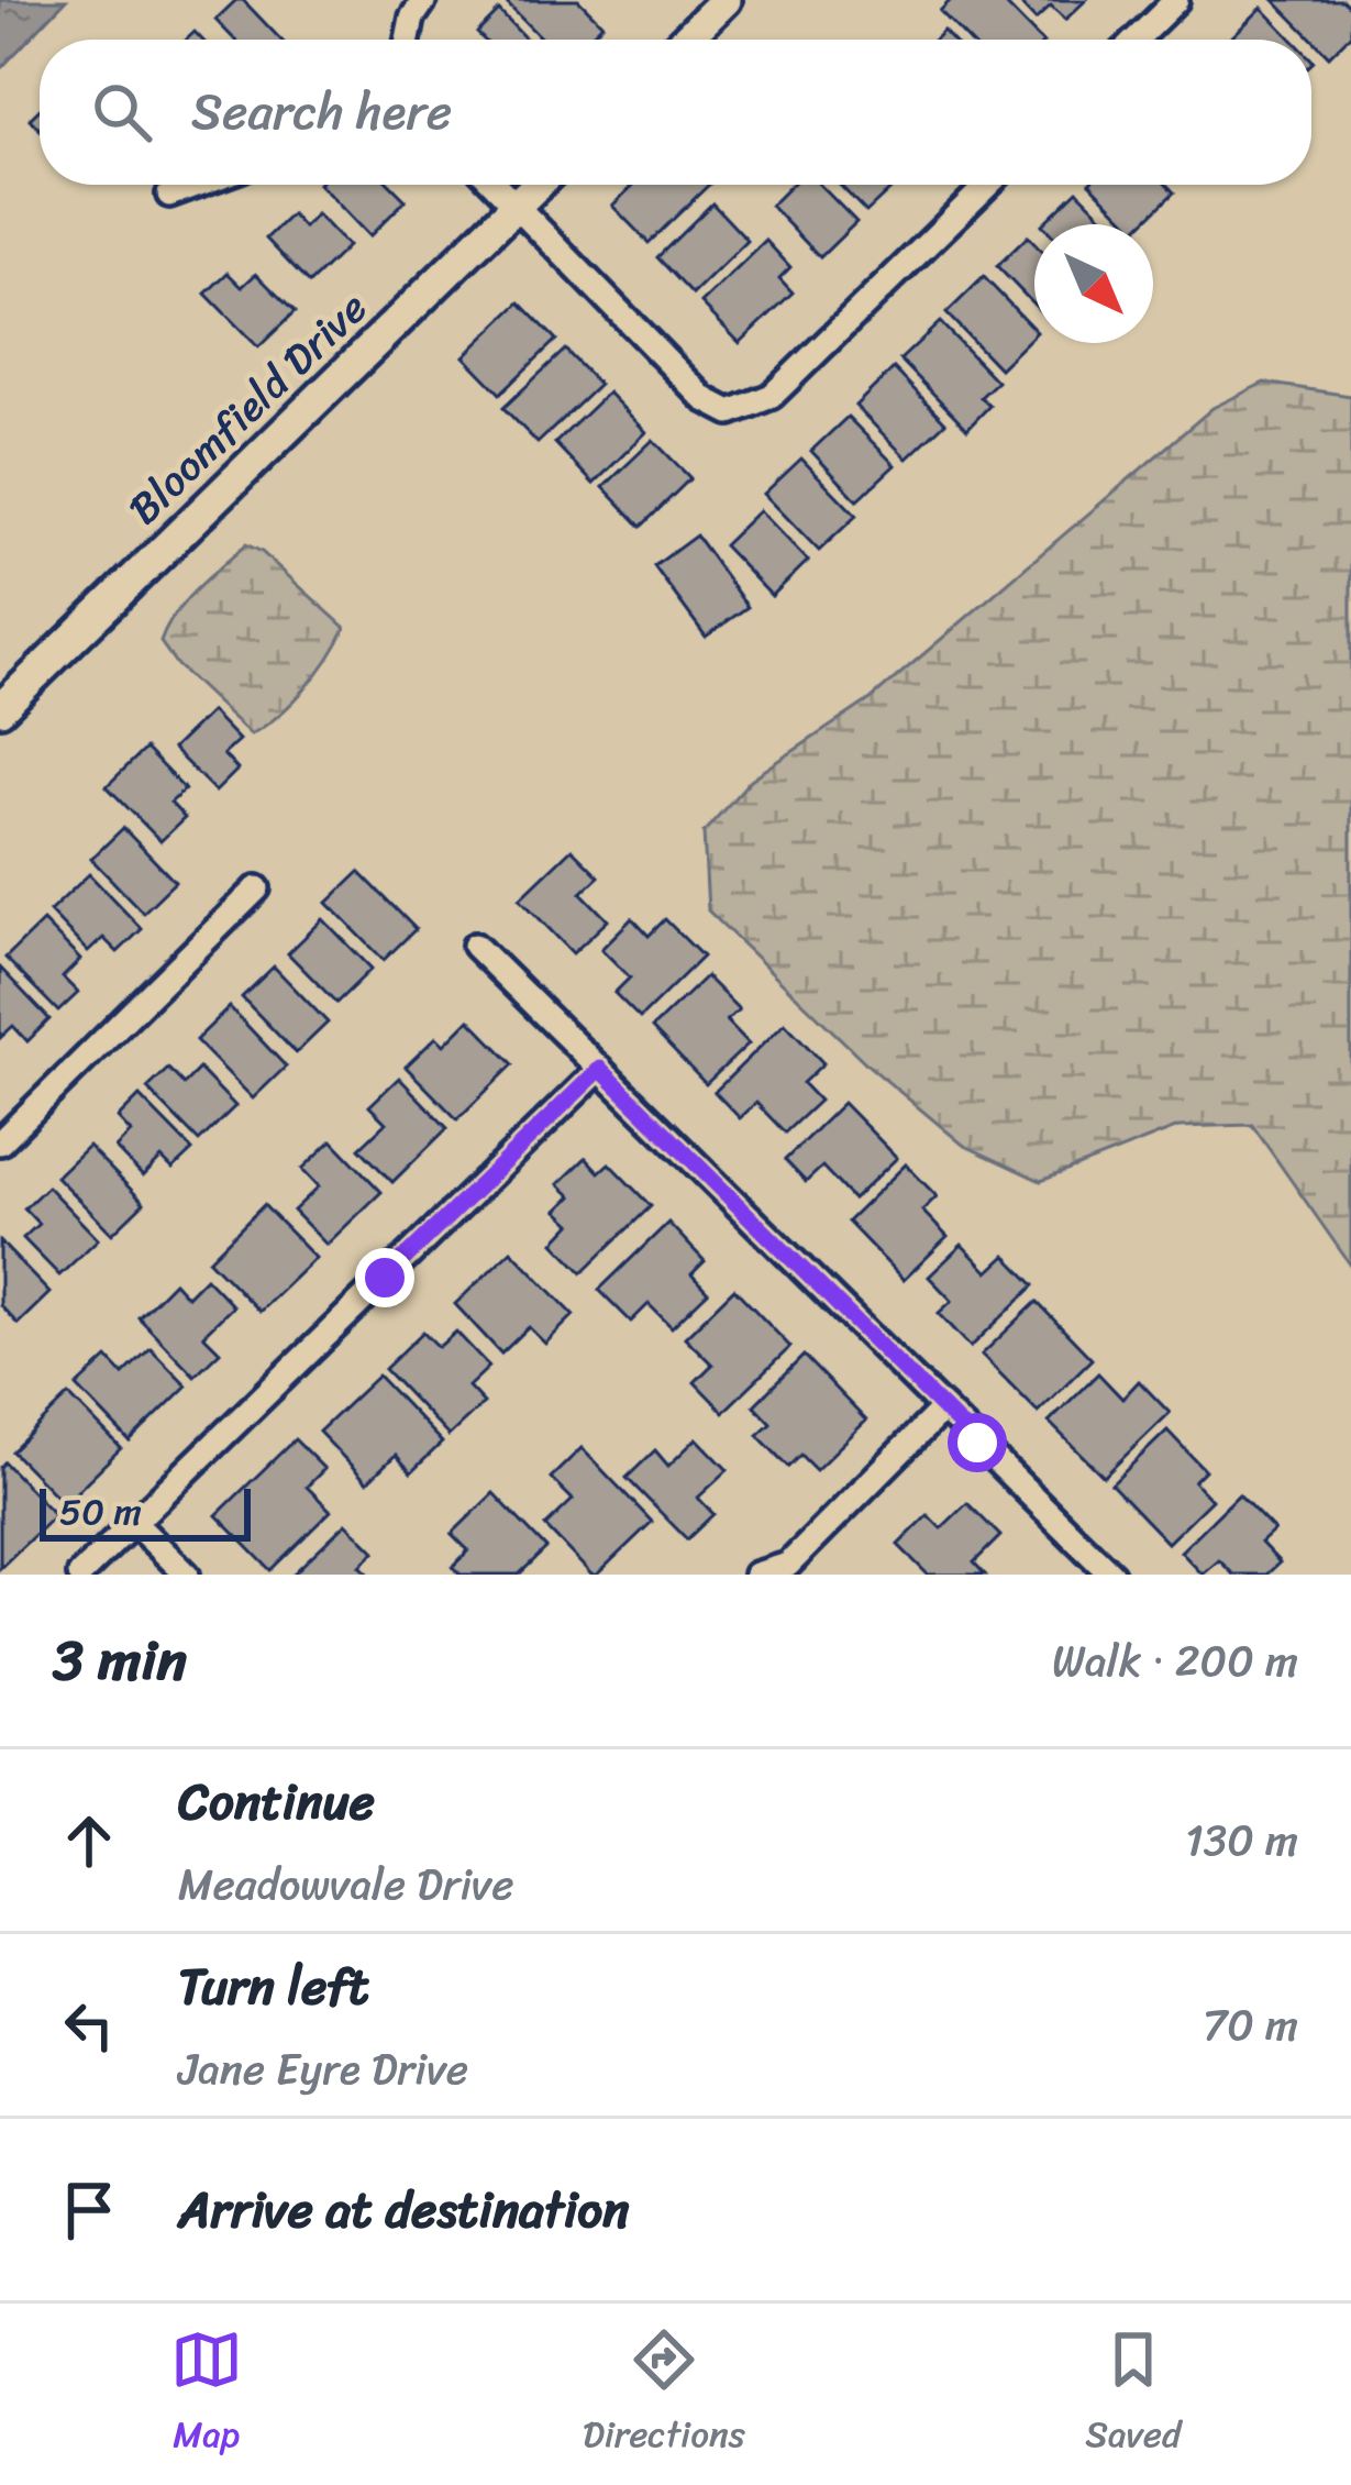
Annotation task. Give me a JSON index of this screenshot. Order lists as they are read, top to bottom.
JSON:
{
  "streets": {
    "street": ["Bloomfield Drive"]
  },
  "scale_bar": "50 m",
  "north": "bottom right",
  "page": {
    "search": "Search here",
    "scale": "50 m",
    "heading": ["3 min", "Walk · 200 m"],
    "list": [
      ["Continue", "Meadowvale Drive", "130 m"],
      ["Turn left", "Jane Eyre Drive", "70 m"],
      "Arrive at destination"
    ],
    "nav": ["Map", "Directions", "Saved"]
  }
}
